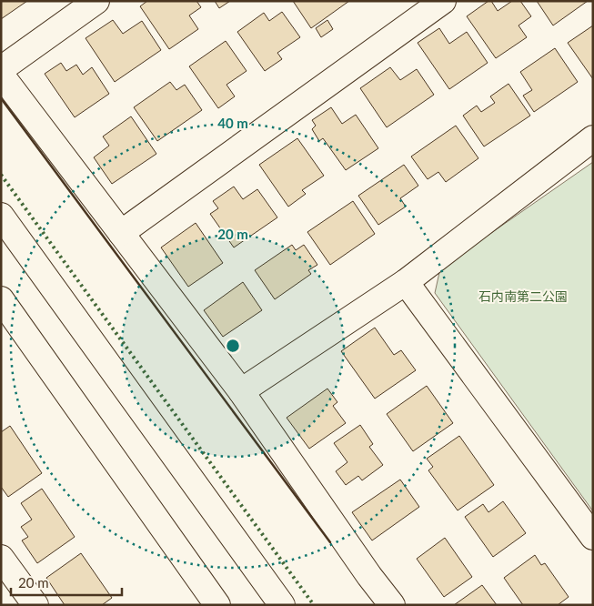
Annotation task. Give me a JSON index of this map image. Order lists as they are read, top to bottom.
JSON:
{
  "parks": ["石内南第二公園"],
  "scale_bar": "20 m",
  "rings": ["40 m", "20 m"]
}
